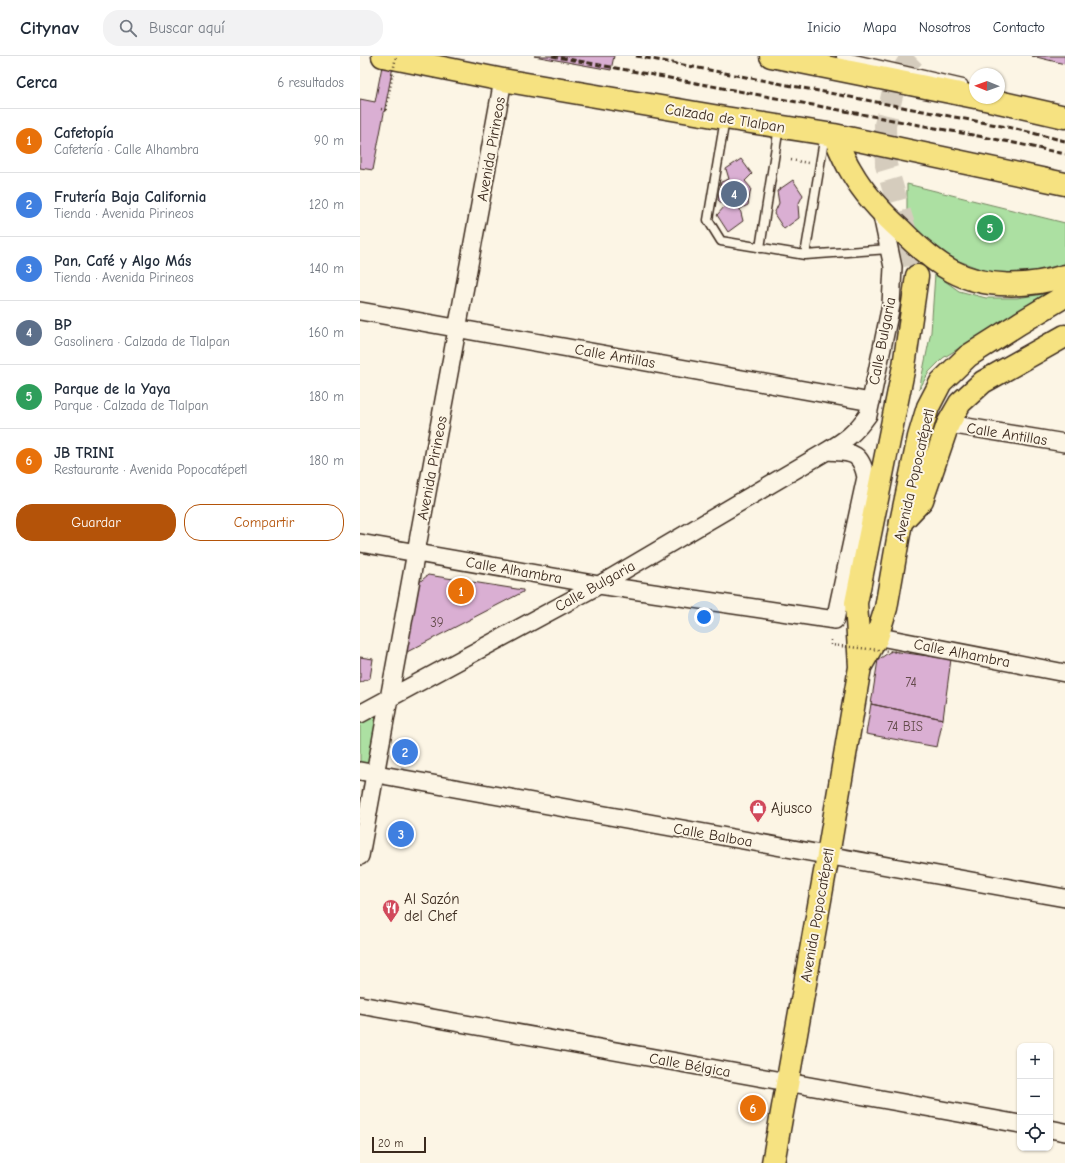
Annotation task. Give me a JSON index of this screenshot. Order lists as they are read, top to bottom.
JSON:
{
  "streets": {
    "main road": ["Calzada de Tlalpan", "Avenida Popocatépetl"],
    "street": [
      "Avenida Pirineos",
      "Calle Bulgaria",
      "Calle Antillas",
      "Calle Alhambra",
      "Calle Balboa",
      "Calle Bélgica"
    ]
  },
  "crossings": [
    ["Calzada de Tlalpan", "Avenida Pirineos"],
    ["Avenida Pirineos", "Calle Bulgaria"],
    ["Avenida Pirineos", "Calle Antillas"],
    ["Avenida Pirineos", "Calle Alhambra"],
    ["Avenida Pirineos", "Calle Balboa"],
    ["Calle Bulgaria", "Calle Antillas"],
    ["Calle Bulgaria", "Calle Alhambra"],
    ["Avenida Popocatépetl", "Calle Alhambra"],
    ["Avenida Popocatépetl", "Calle Balboa"],
    ["Avenida Popocatépetl", "Calle Bélgica"]
  ],
  "places": {
    "shop": ["Ajusco"],
    "restaurant": ["Al Sazón del Chef"]
  },
  "house_numbers": ["39", "74", "74 BIS"],
  "scale_bar": "20 m",
  "north": "left",
  "page": {
    "header": "Citynav",
    "search": "Buscar aquí",
    "nav": [
      "Inicio",
      "Mapa",
      "Nosotros",
      "Contacto"
    ],
    "heading": ["Cerca", "6 resultados"],
    "list": [
      {
        "mark": "1",
        "name": "Cafetopía",
        "note": "Cafetería · Calle Alhambra",
        "value": "90 m"
      },
      {
        "mark": "2",
        "name": "Frutería Baja California",
        "note": "Tienda · Avenida Pirineos",
        "value": "120 m"
      },
      {
        "mark": "3",
        "name": "Pan, Café y Algo Más",
        "note": "Tienda · Avenida Pirineos",
        "value": "140 m"
      },
      {
        "mark": "4",
        "name": "BP",
        "note": "Gasolinera · Calzada de Tlalpan",
        "value": "160 m"
      },
      {
        "mark": "5",
        "name": "Parque de la Yaya",
        "note": "Parque · Calzada de Tlalpan",
        "value": "180 m"
      },
      {
        "mark": "6",
        "name": "JB TRINI",
        "note": "Restaurante · Avenida Popocatépetl",
        "value": "180 m"
      }
    ],
    "pins": [
      "4",
      "5",
      "1",
      "2",
      "3",
      "6"
    ],
    "buttons": ["Guardar", "Compartir"],
    "map_buttons": ["+", "−"],
    "scale": "20 m"
  }
}
